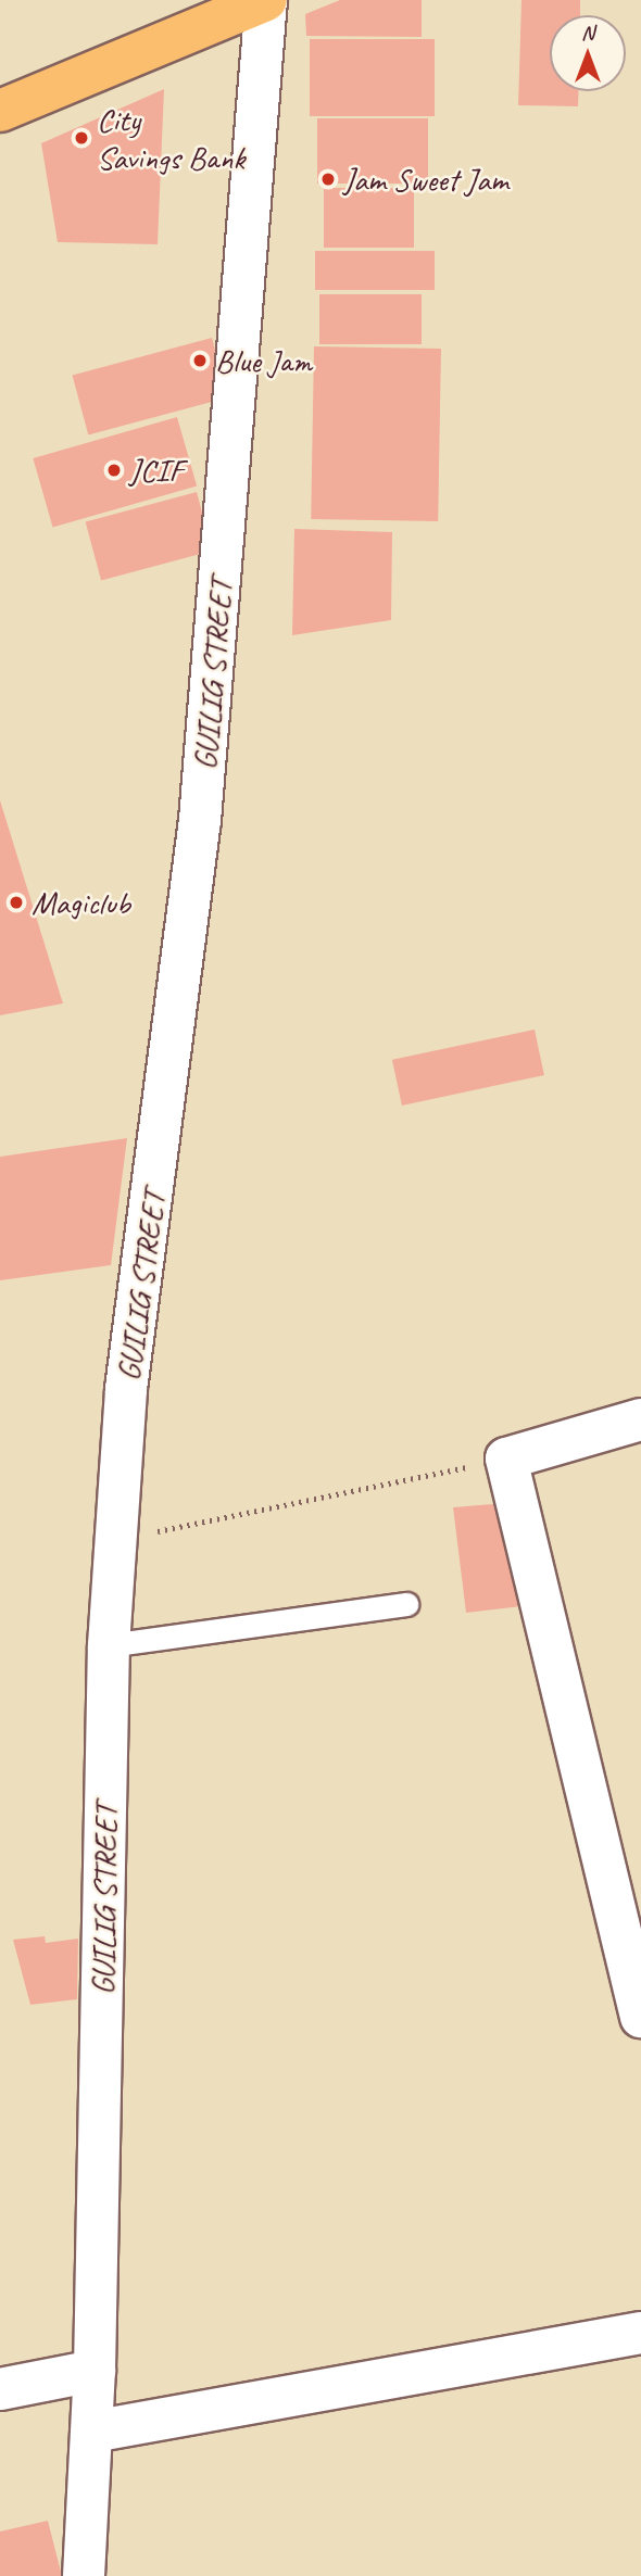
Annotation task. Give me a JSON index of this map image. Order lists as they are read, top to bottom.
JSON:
{
  "streets": {
    "street": ["GUILIG STREET"]
  },
  "places": [
    "City Savings Bank",
    "Jam Sweet Jam",
    "Blue Jam",
    "JCIF",
    "Magiclub"
  ],
  "north": "top"
}
